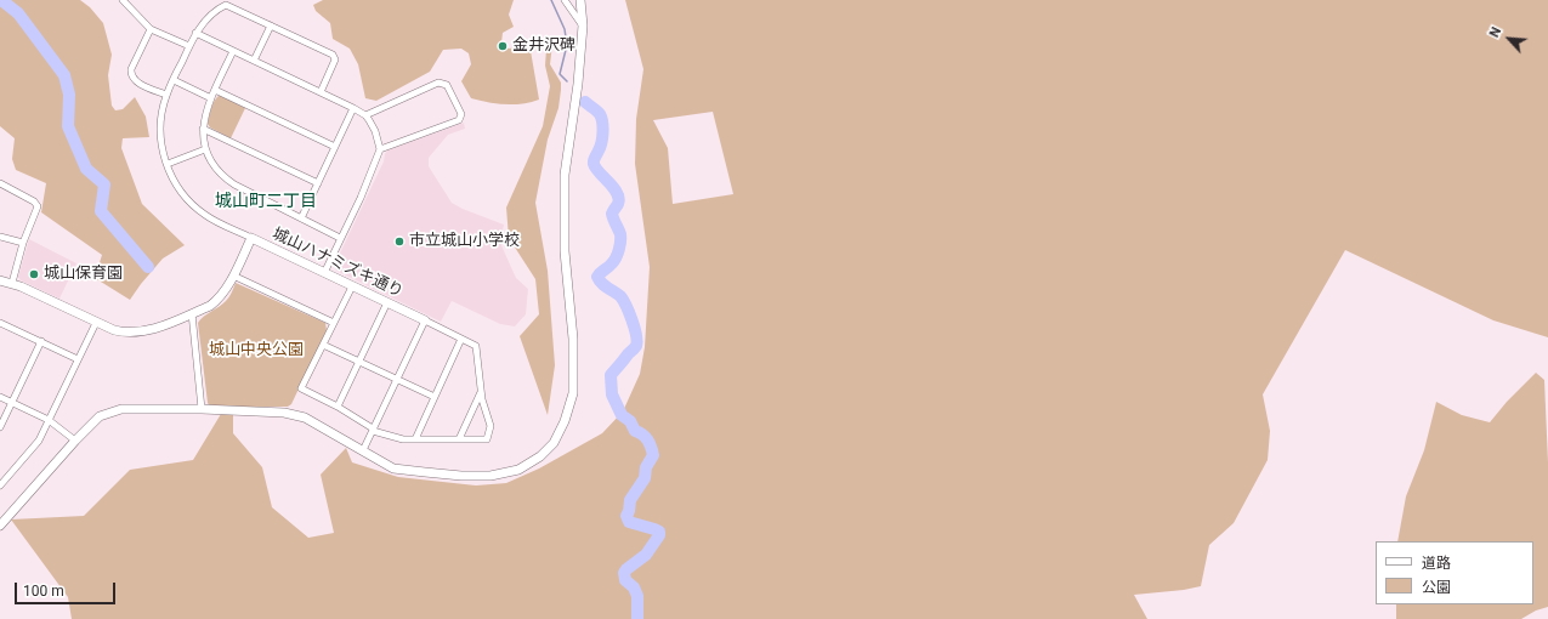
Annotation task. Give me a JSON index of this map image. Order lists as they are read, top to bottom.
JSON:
{
  "streets": {
    "street": ["城山ハナミズキ通り"]
  },
  "districts": ["城山町二丁目"],
  "parks": ["城山中央公園"],
  "places": ["金井沢碑", "市立城山小学校", "城山保育園"],
  "legend": ["道路", "公園"],
  "scale_bar": "100 m",
  "north": "top left"
}
